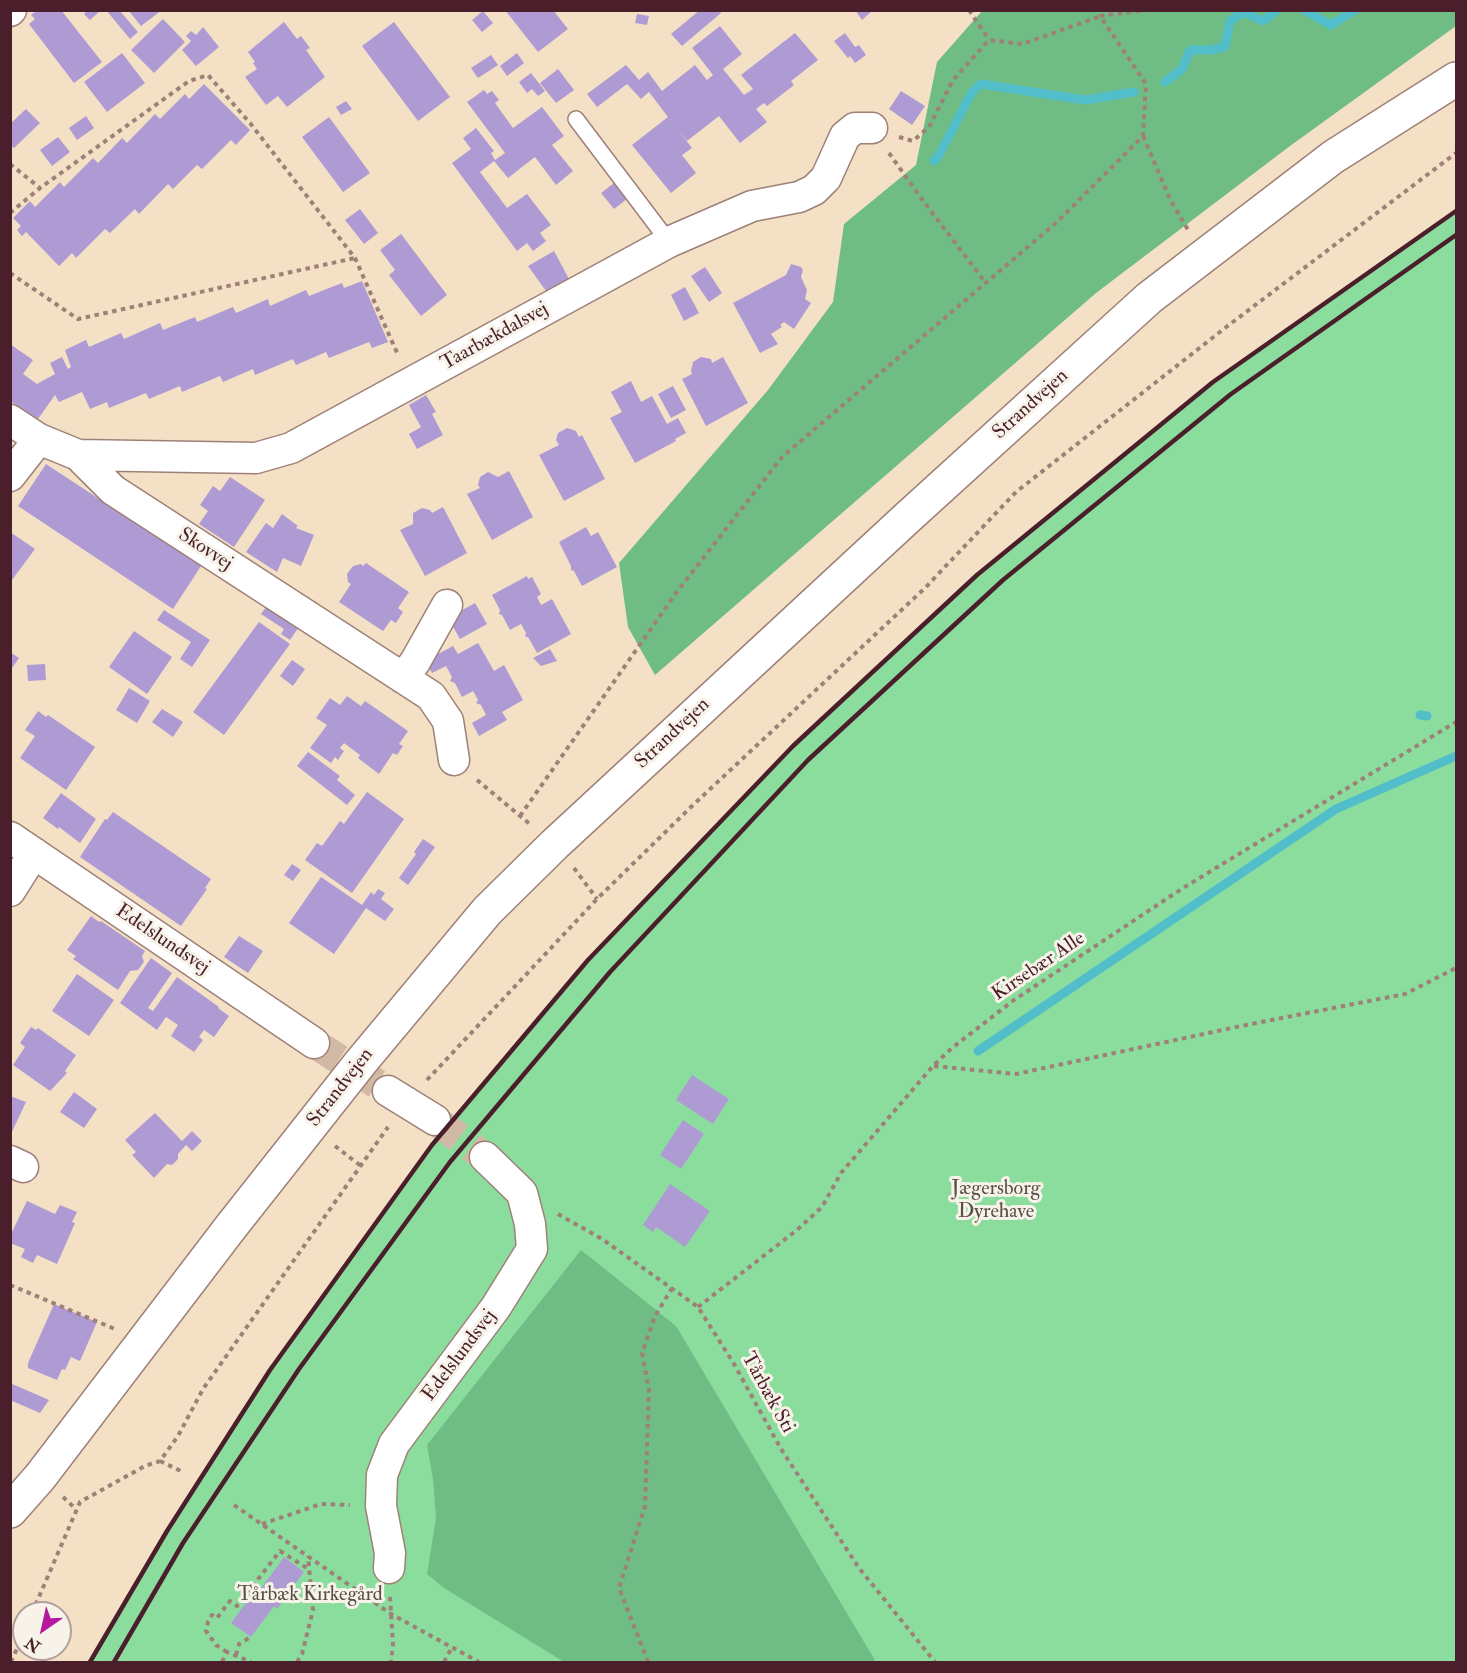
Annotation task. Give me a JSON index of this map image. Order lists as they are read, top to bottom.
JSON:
{
  "streets": {
    "main road": ["Strandvejen"],
    "street": ["Taarbækdalsvej", "Skovvej", "Edelslundsvej"],
    "path": ["Kirsebær Alle", "Tårbæk Sti"]
  },
  "crossings": [
    ["Taarbækdalsvej", "Skovvej"],
    ["Edelslundsvej", "Tårbæk Sti"],
    ["Kirsebær Alle", "Tårbæk Sti"]
  ],
  "parks": ["Jægersborg Dyrehave", "Tårbæk Kirkegård"],
  "north": "bottom left"
}
